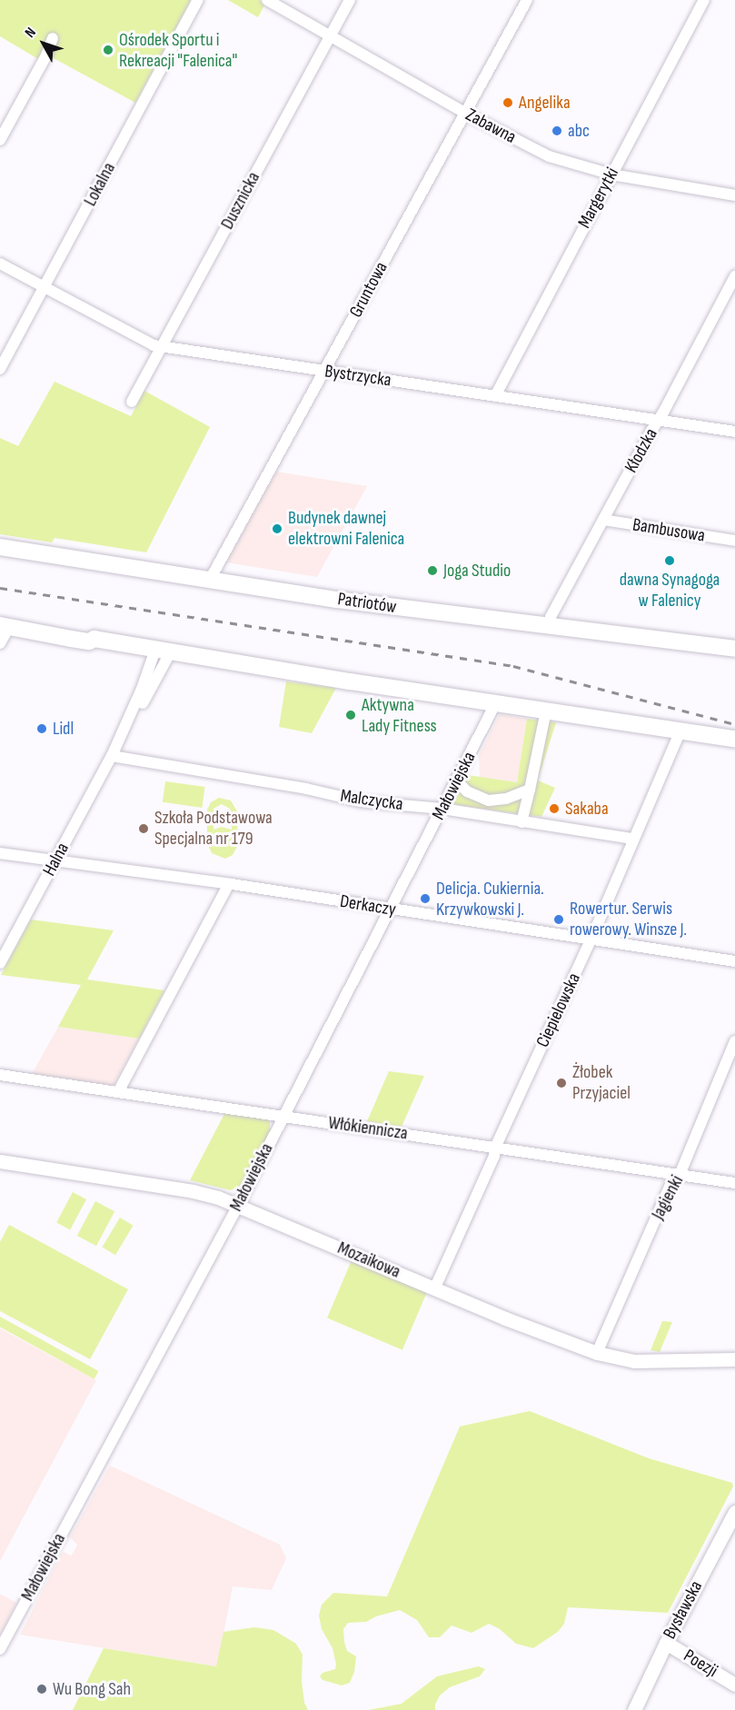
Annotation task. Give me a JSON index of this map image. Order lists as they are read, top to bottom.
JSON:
{
  "streets": {
    "main road": ["Patriotów"],
    "street": [
      "Zabawna",
      "Lokalna",
      "Margerytki",
      "Dusznicka",
      "Gruntowa",
      "Bystrzycka",
      "Kłodzka",
      "Bambusowa",
      "Małowiejska",
      "Malczycka",
      "Halna",
      "Derkaczy",
      "Ciepielowska",
      "Włókiennicza",
      "Jagienki",
      "Mozaikowa",
      "Bysławska",
      "Poezji"
    ]
  },
  "crossings": [
    ["Zabawna", "Margerytki"],
    ["Zabawna", "Dusznicka"],
    ["Zabawna", "Gruntowa"],
    ["Lokalna", "Bystrzycka"],
    ["Margerytki", "Bystrzycka"],
    ["Dusznicka", "Bystrzycka"],
    ["Gruntowa", "Bystrzycka"],
    ["Gruntowa", "Patriotów"],
    ["Bystrzycka", "Kłodzka"],
    ["Kłodzka", "Bambusowa"],
    ["Kłodzka", "Patriotów"],
    ["Małowiejska", "Malczycka"],
    ["Małowiejska", "Derkaczy"],
    ["Małowiejska", "Włókiennicza"],
    ["Małowiejska", "Mozaikowa"],
    ["Malczycka", "Halna"],
    ["Malczycka", "Ciepielowska"],
    ["Halna", "Derkaczy"],
    ["Derkaczy", "Ciepielowska"],
    ["Ciepielowska", "Włókiennicza"],
    ["Ciepielowska", "Mozaikowa"],
    ["Włókiennicza", "Jagienki"],
    ["Jagienki", "Mozaikowa"],
    ["Bysławska", "Poezji"]
  ],
  "places": [
    "Ośrodek Sportu i Rekreacji \"Falenica\"",
    "Angelika",
    "abc",
    "Budynek dawnej elektrowni Falenica",
    "dawna Synagoga w Falenicy",
    "Joga Studio",
    "Aktywna Lady Fitness",
    "Lidl",
    "Sakaba",
    "Szkoła Podstawowa Specjalna nr 179",
    "Delicja. Cukiernia. Krzywkowski J.",
    "Rowertur. Serwis rowerowy. Winsze J.",
    "Żłobek Przyjaciel",
    "Wu Bong Sah"
  ],
  "north": "top left"
}
